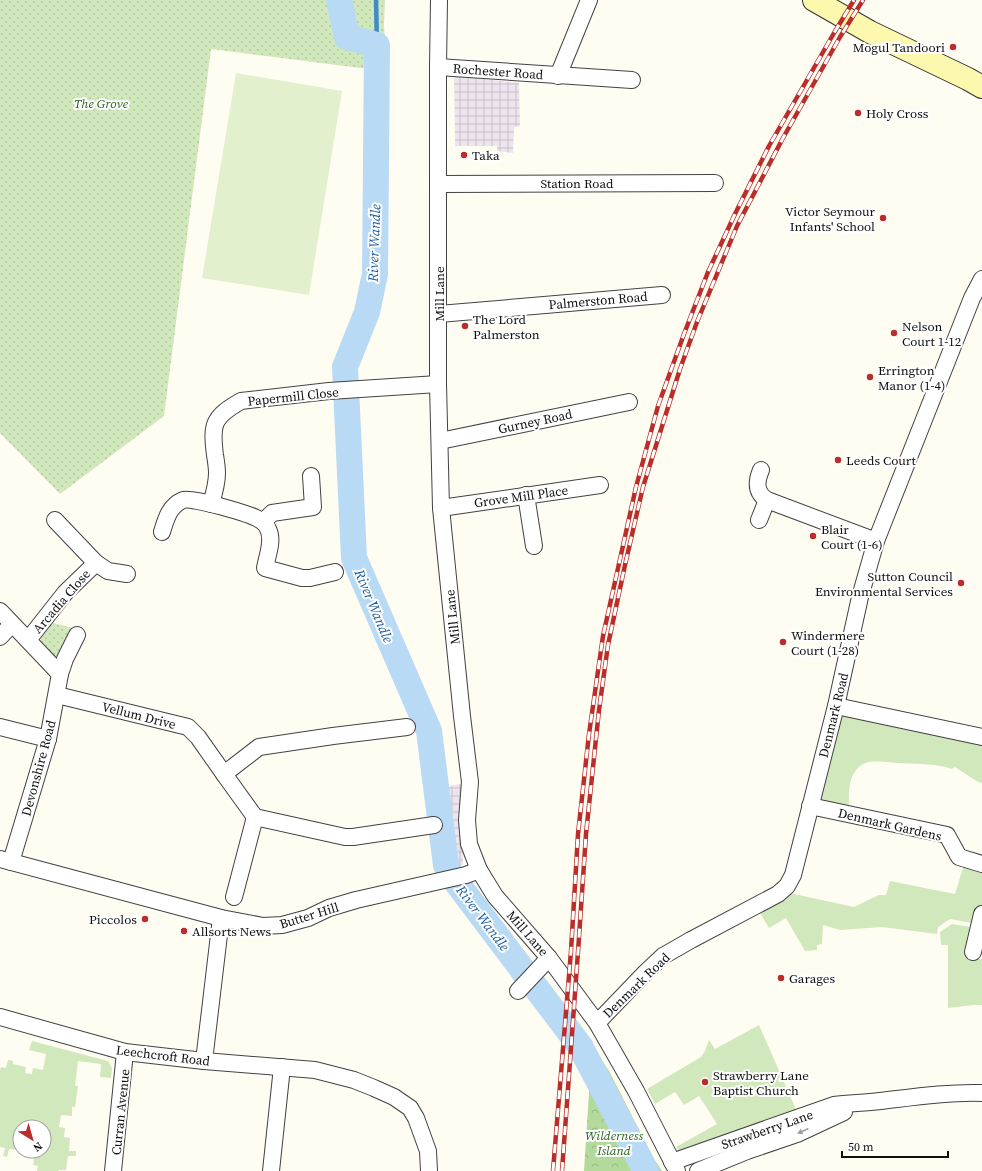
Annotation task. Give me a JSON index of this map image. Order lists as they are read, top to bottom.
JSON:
{
  "streets": {
    "street": [
      "Rochester Road",
      "Station Road",
      "Mill Lane",
      "Palmerston Road",
      "Papermill Close",
      "Gurney Road",
      "Grove Mill Place",
      "Arcadia Close",
      "Vellum Drive",
      "Denmark Road",
      "Devonshire Road",
      "Denmark Gardens",
      "Butter Hill",
      "Leechcroft Road",
      "Curran Avenue",
      "Strawberry Lane"
    ]
  },
  "crossings": [
    ["Rochester Road", "Mill Lane"],
    ["Station Road", "Mill Lane"],
    ["Mill Lane", "Palmerston Road"],
    ["Mill Lane", "Papermill Close"],
    ["Mill Lane", "Gurney Road"],
    ["Mill Lane", "Grove Mill Place"],
    ["Mill Lane", "Denmark Road"],
    ["Mill Lane", "Butter Hill"],
    ["Mill Lane", "Strawberry Lane"],
    ["Vellum Drive", "Devonshire Road"],
    ["Denmark Road", "Denmark Gardens"],
    ["Devonshire Road", "Butter Hill"],
    ["Leechcroft Road", "Curran Avenue"]
  ],
  "water": ["River Wandle"],
  "parks": ["The Grove", "Wilderness Island"],
  "places": [
    "Mogul Tandoori",
    "Holy Cross",
    "Taka",
    "Victor Seymour Infants' School",
    "The Lord Palmerston",
    "Nelson Court 1-12",
    "Errington Manor (1-4)",
    "Leeds Court",
    "Blair Court (1-6)",
    "Sutton Council Environmental Services",
    "Windermere Court (1-28)",
    "Piccolos",
    "Allsorts News",
    "Garages",
    "Strawberry Lane Baptist Church"
  ],
  "scale_bar": "50 m",
  "north": "bottom right"
}
